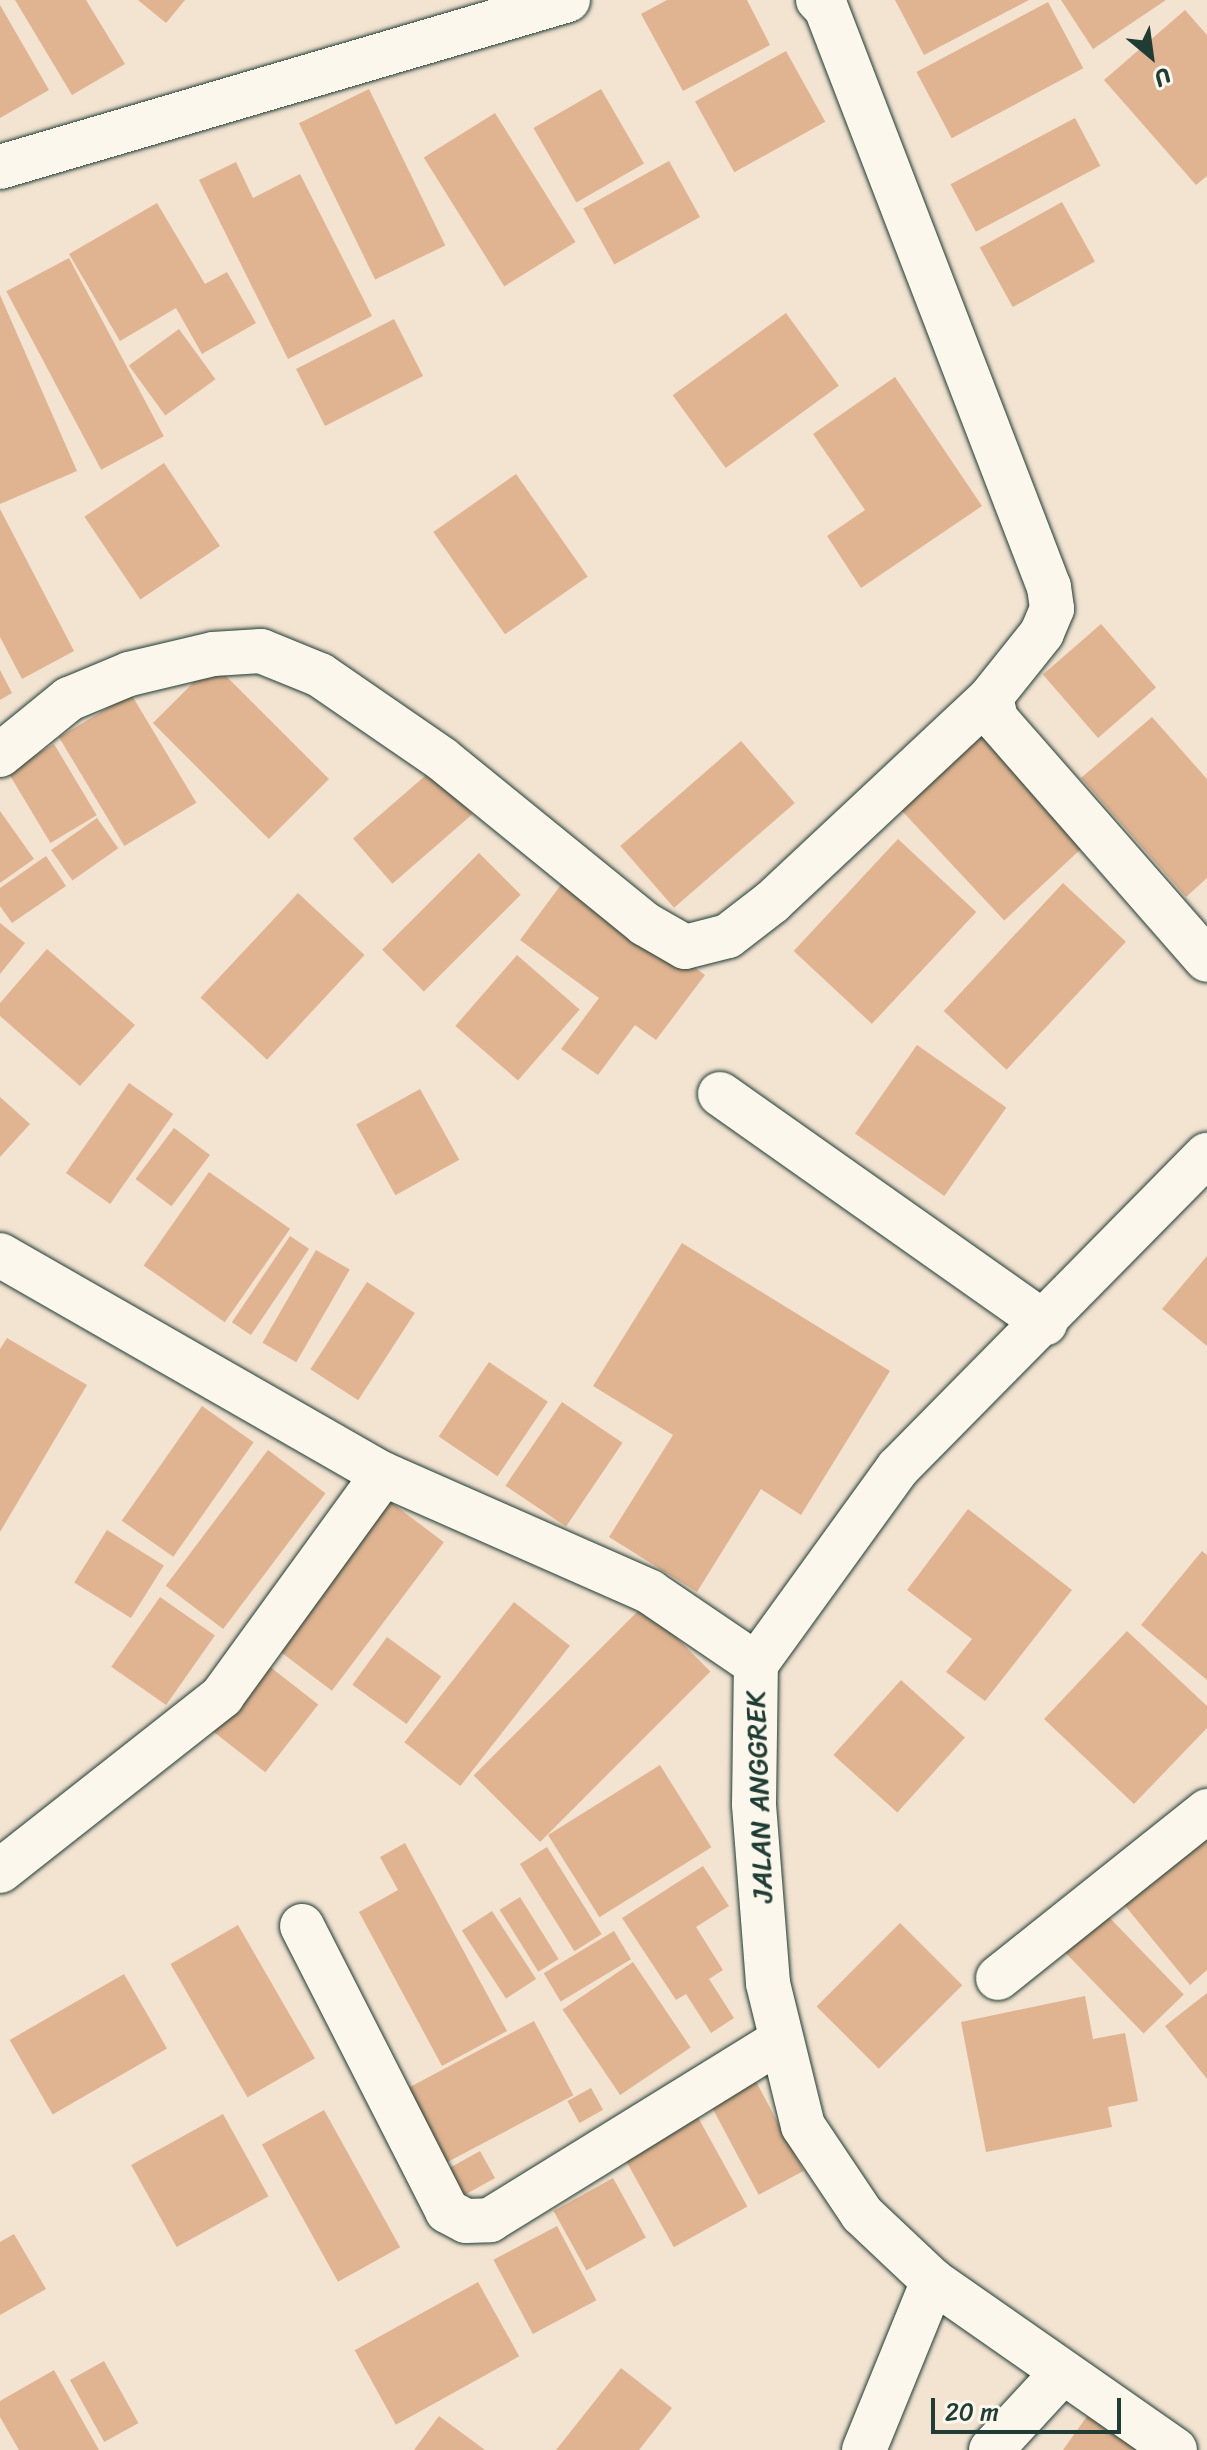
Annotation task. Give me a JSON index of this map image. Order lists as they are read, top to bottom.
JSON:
{
  "streets": {
    "street": ["JALAN ANGGREK"]
  },
  "scale_bar": "20 m",
  "north": "bottom right"
}
